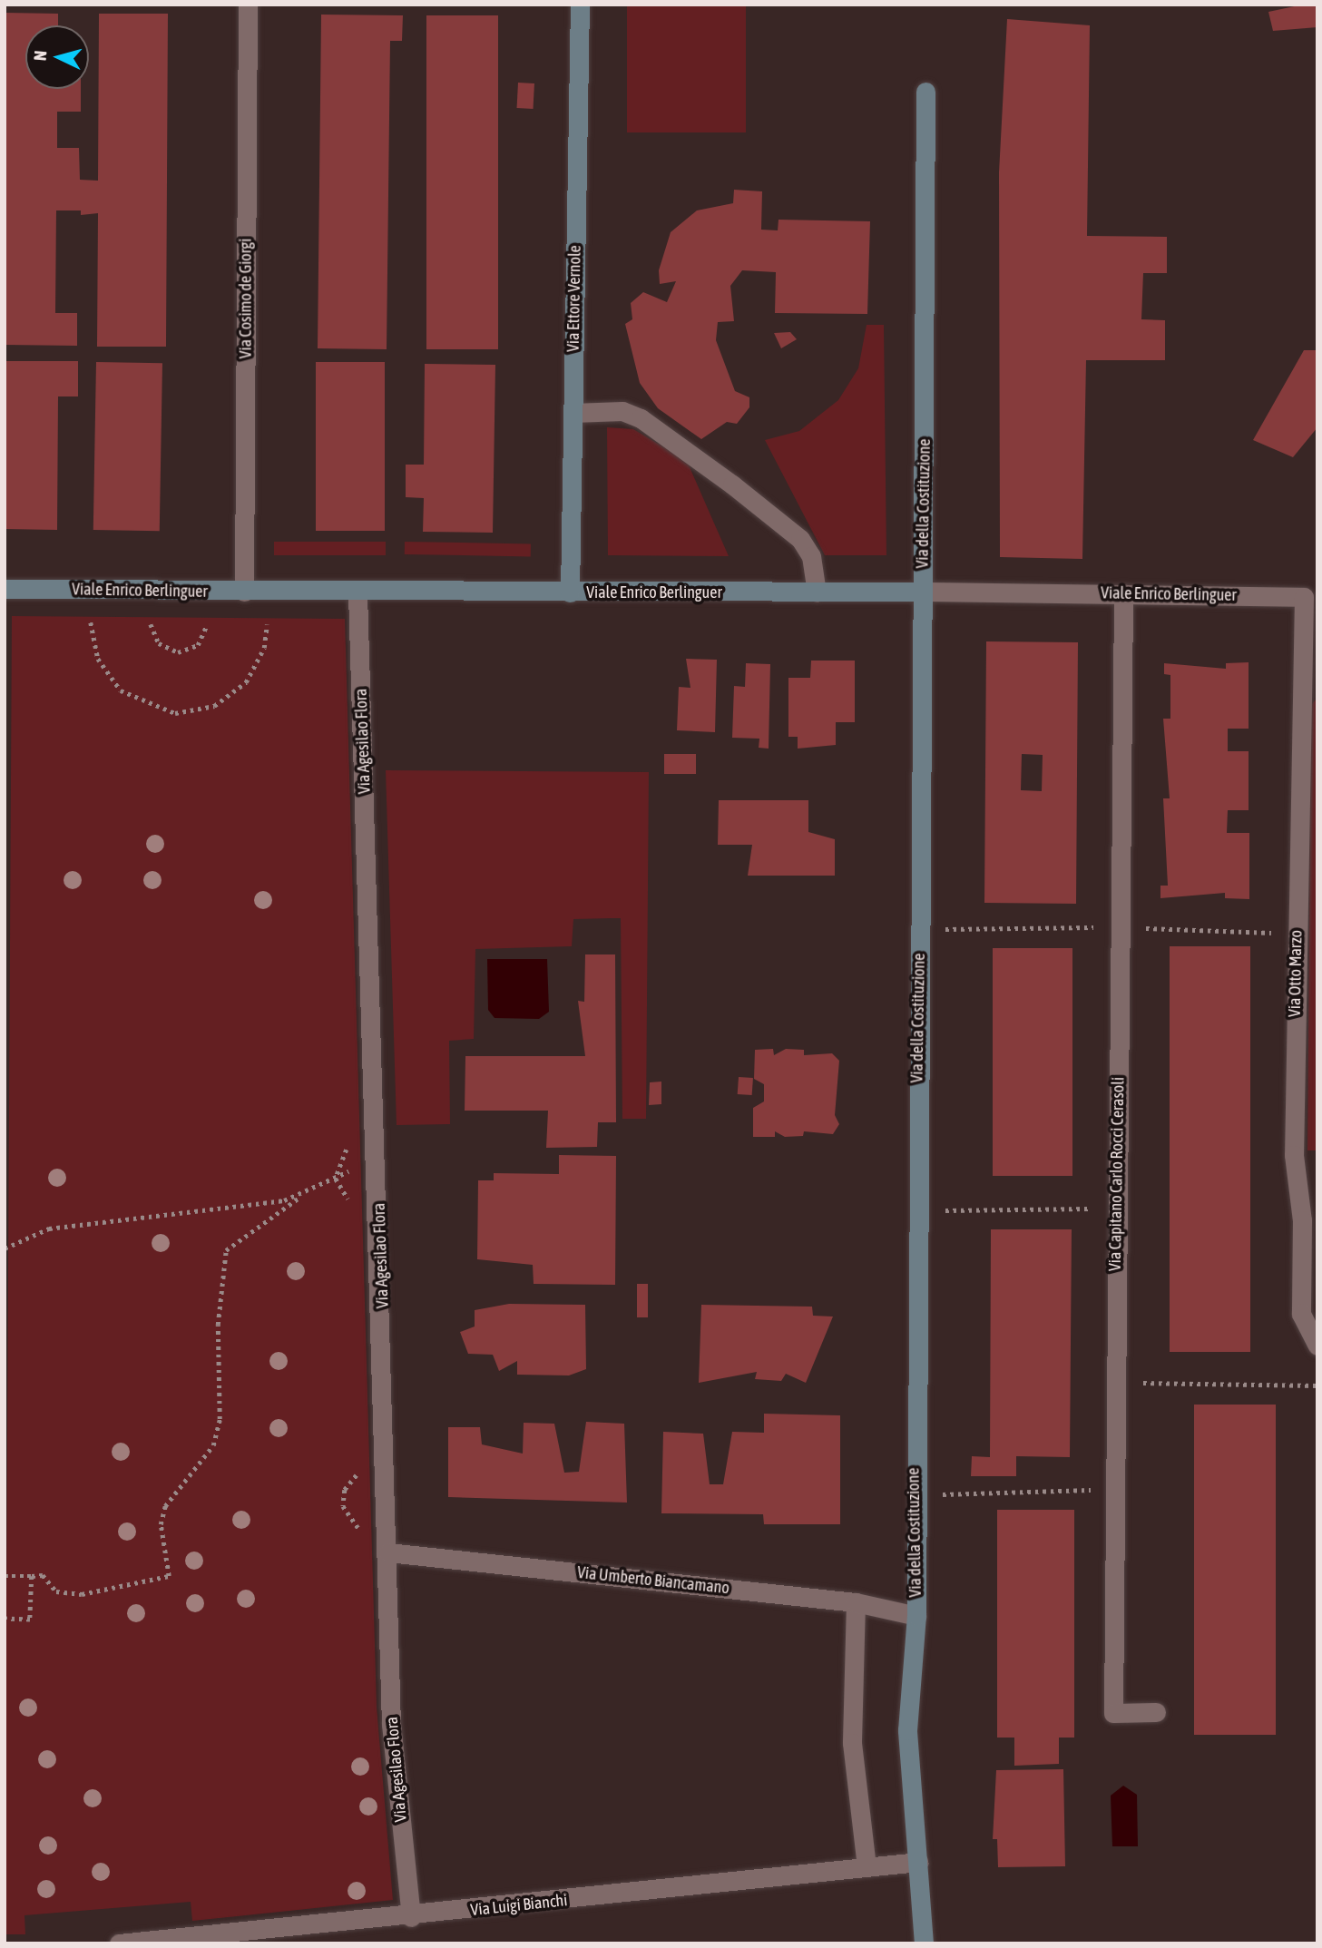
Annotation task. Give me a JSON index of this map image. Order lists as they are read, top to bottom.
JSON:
{
  "streets": {
    "street": [
      "Via Cosimo de Giorgi",
      "Via Ettore Vernole",
      "Via della Costituzione",
      "Viale Enrico Berlinguer",
      "Via Agesilao Flora",
      "Via Otto Marzo",
      "Via Capitano Carlo Rocci Cerasoli",
      "Via Umberto Biancamano",
      "Via Luigi Bianchi"
    ]
  },
  "crossings": [
    ["Via Cosimo de Giorgi", "Viale Enrico Berlinguer"],
    ["Via Ettore Vernole", "Viale Enrico Berlinguer"],
    ["Via della Costituzione", "Viale Enrico Berlinguer"],
    ["Via della Costituzione", "Via Umberto Biancamano"],
    ["Via della Costituzione", "Via Luigi Bianchi"],
    ["Viale Enrico Berlinguer", "Via Agesilao Flora"],
    ["Viale Enrico Berlinguer", "Via Otto Marzo"],
    ["Viale Enrico Berlinguer", "Via Capitano Carlo Rocci Cerasoli"],
    ["Via Agesilao Flora", "Via Umberto Biancamano"],
    ["Via Agesilao Flora", "Via Luigi Bianchi"]
  ],
  "north": "left"
}
